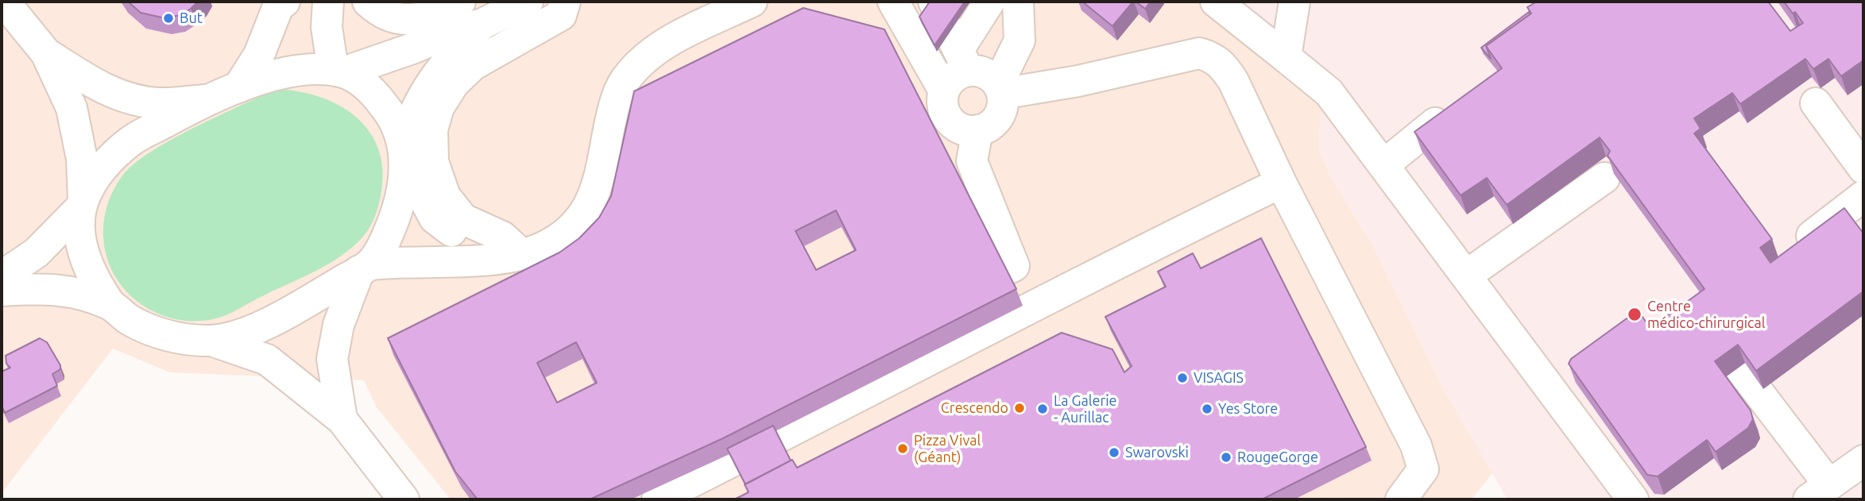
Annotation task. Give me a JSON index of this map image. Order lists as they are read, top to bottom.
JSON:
{
  "places": [
    "But",
    "Centre médico-chirurgical",
    "VISAGIS",
    "Crescendo",
    "La Galerie - Aurillac",
    "Yes Store",
    "Pizza Vival (Géant)",
    "Swarovski",
    "RougeGorge"
  ]
}
